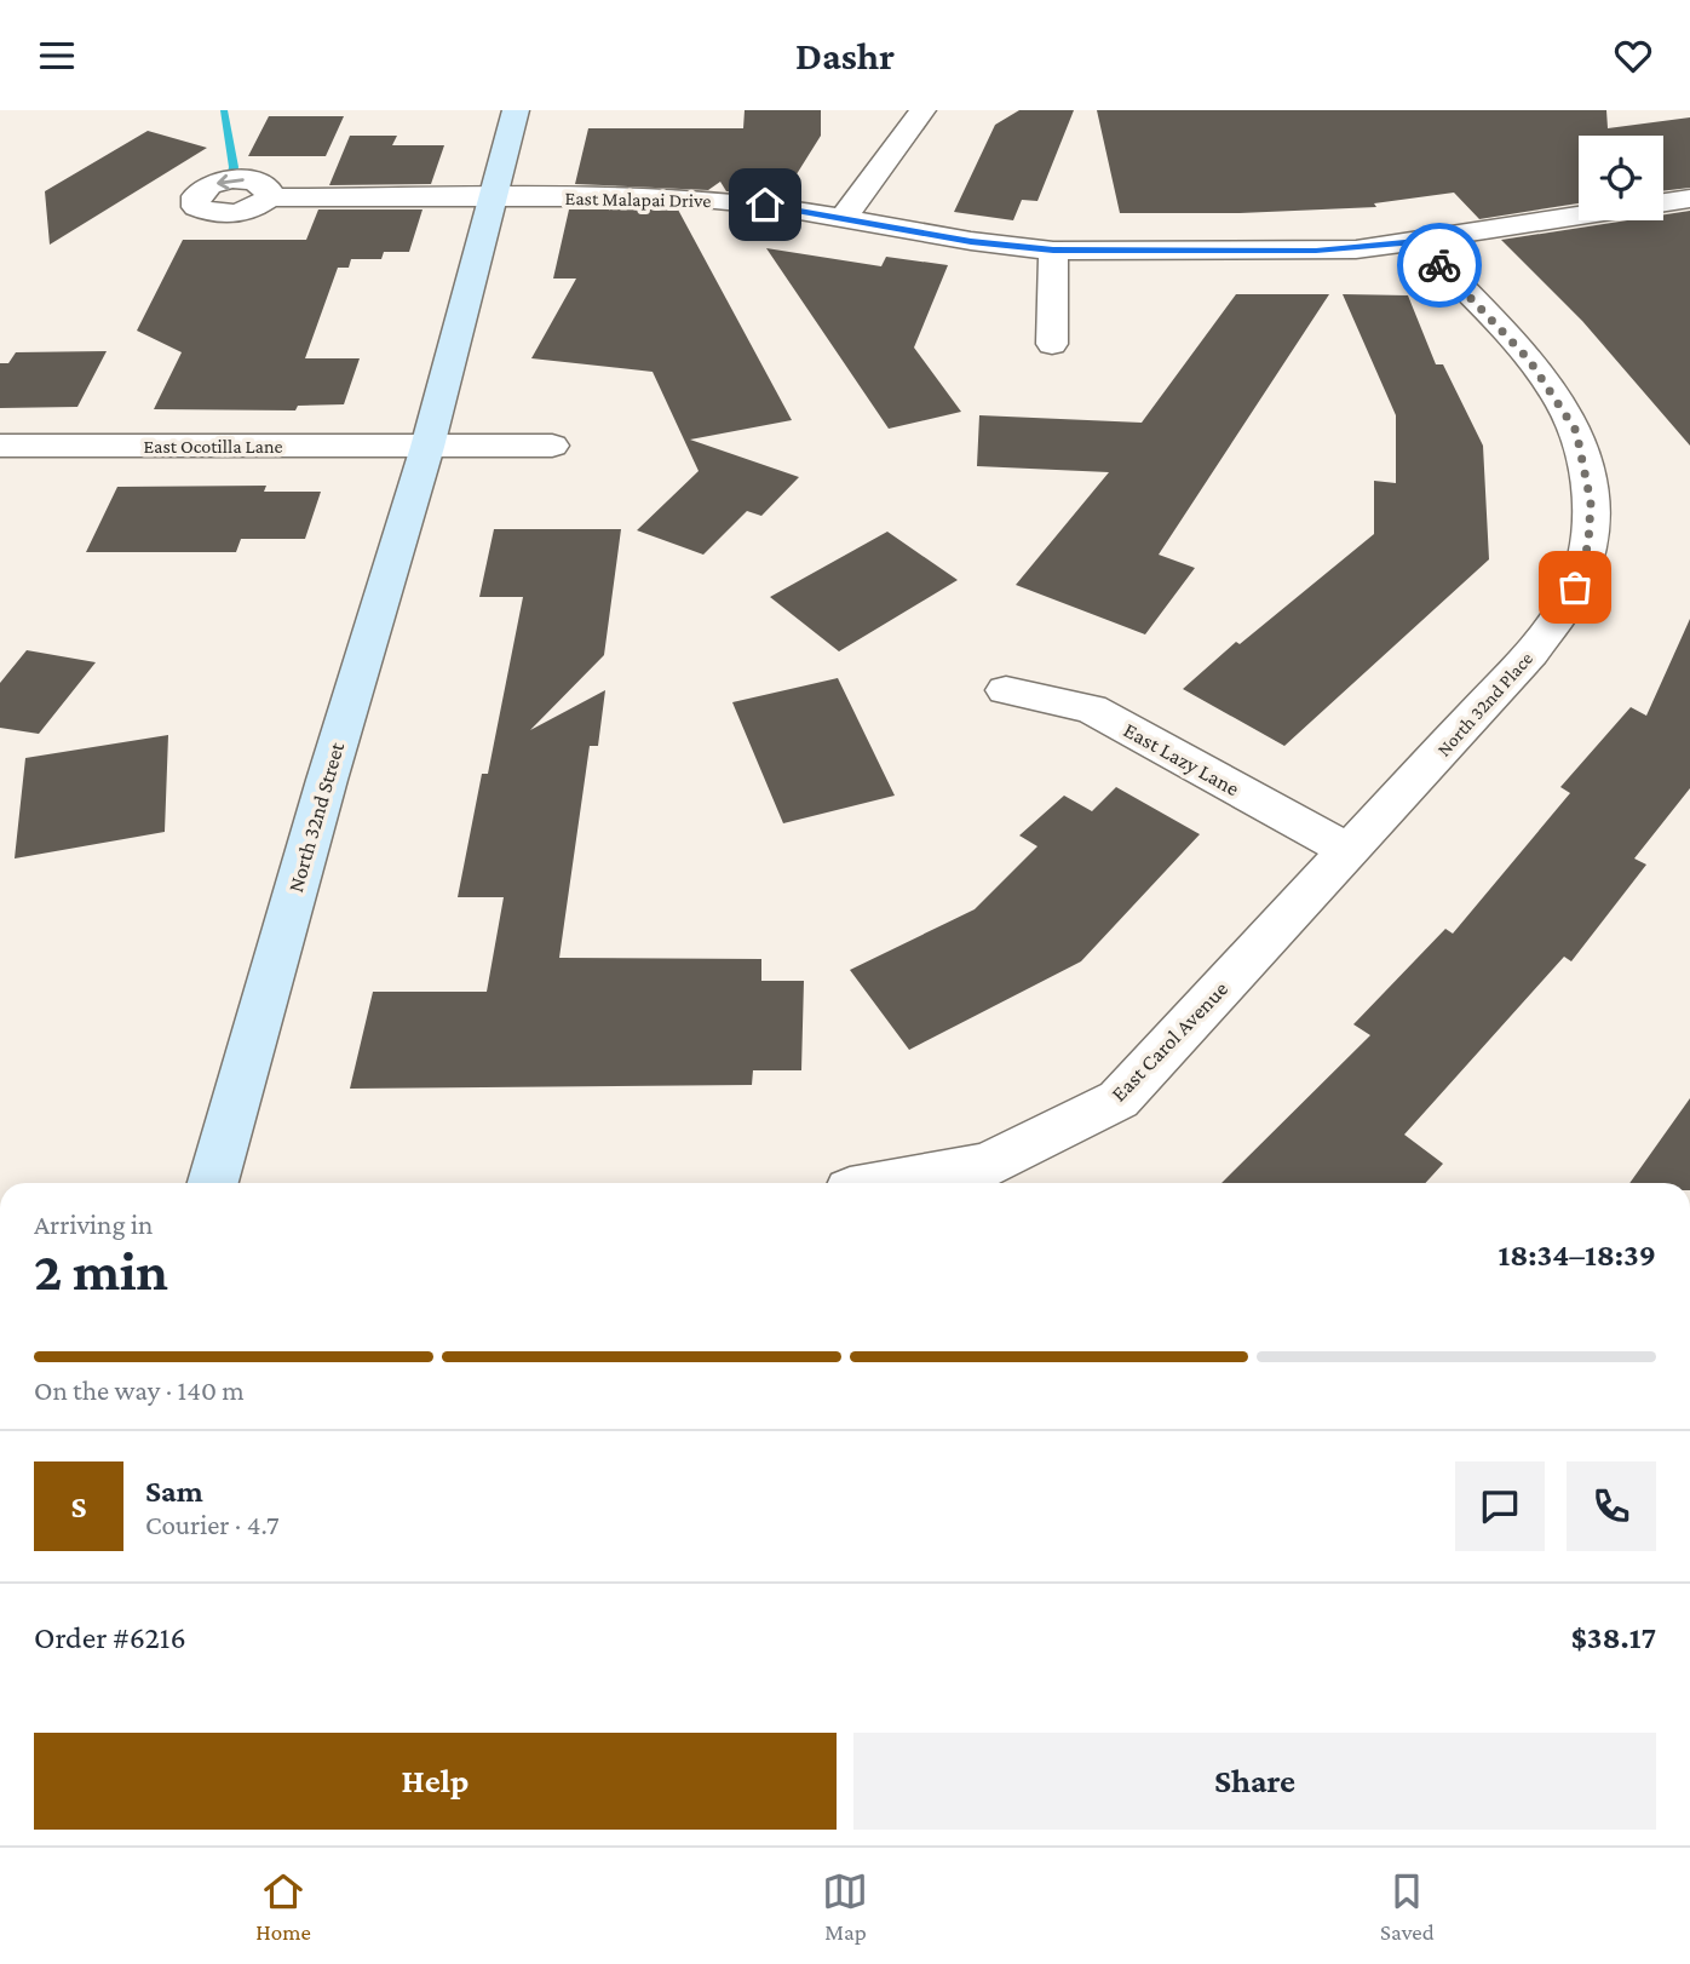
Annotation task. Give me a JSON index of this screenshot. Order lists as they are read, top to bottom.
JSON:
{
  "streets": {
    "street": [
      "East Malapai Drive",
      "East Ocotilla Lane",
      "North 32nd Place",
      "East Lazy Lane",
      "North 32nd Street",
      "East Carol Avenue"
    ]
  },
  "crossings": [
    ["East Malapai Drive", "North 32nd Place"],
    ["East Malapai Drive", "North 32nd Street"],
    ["East Ocotilla Lane", "North 32nd Street"],
    ["North 32nd Place", "East Lazy Lane"],
    ["North 32nd Place", "East Carol Avenue"],
    ["East Lazy Lane", "East Carol Avenue"]
  ],
  "page": {
    "header": "Dashr",
    "heading": ["2 min", "Arriving in", "18:34–18:39"],
    "panel": [
      "Sam",
      "Courier · 4.7",
      "Order #6216",
      "$38.17"
    ],
    "bar": "On the way · 140 m",
    "round": "S",
    "buttons": ["Help", "Share"],
    "tabs": ["Home", "Map", "Saved"]
  }
}
